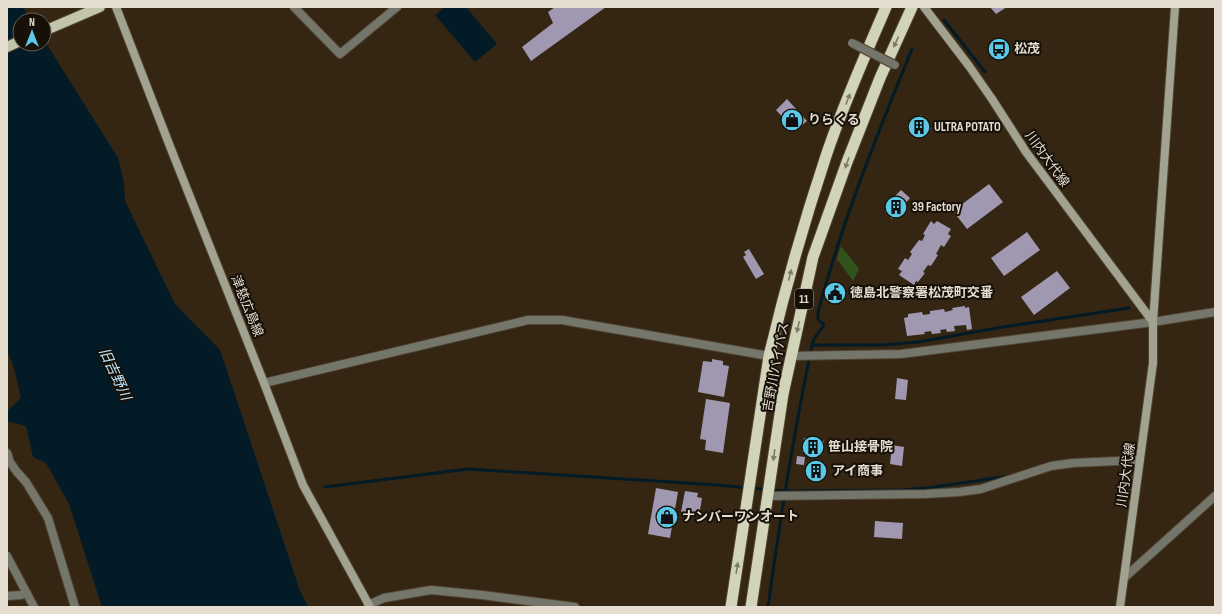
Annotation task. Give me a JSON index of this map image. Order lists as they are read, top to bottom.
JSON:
{
  "streets": {
    "highway": ["11", "吉野川バイパス"],
    "main road": ["川内大代線", "津慈広島線"]
  },
  "water": ["旧吉野川"],
  "places": {
    "bus stop": ["松茂"],
    "shop": ["りらくる", "ナンバーワンオート"],
    "building": [
      "ULTRA POTATO",
      "39 Factory",
      "笹山接骨院",
      "アイ商事"
    ],
    "public building": ["徳島北警察署松茂町交番"]
  },
  "north": "top"
}
